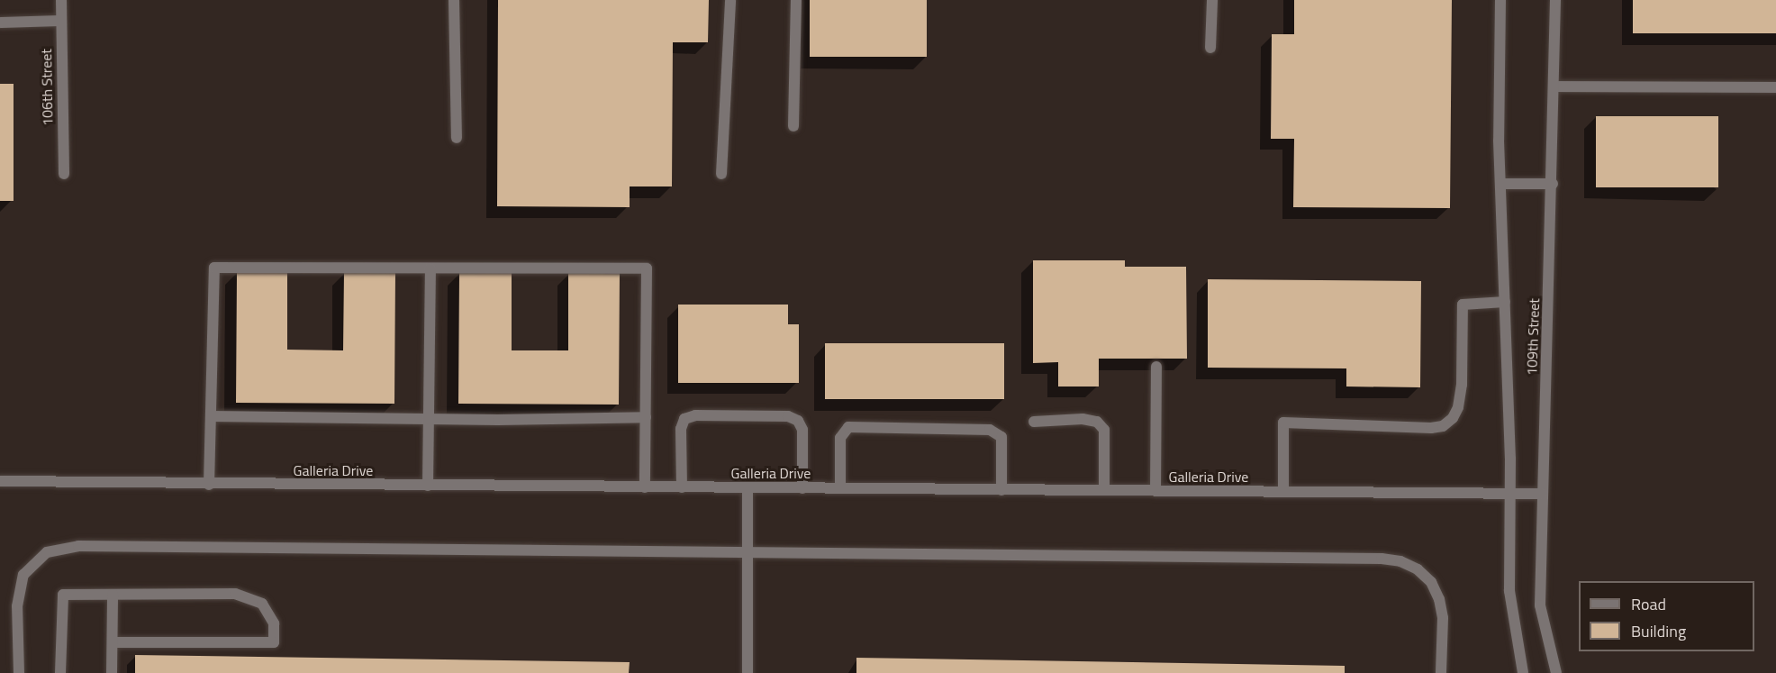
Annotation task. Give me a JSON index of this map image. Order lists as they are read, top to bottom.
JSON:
{
  "streets": {
    "street": ["106th Street", "109th Street", "Galleria Drive"]
  },
  "crossings": [
    ["109th Street", "Galleria Drive"]
  ],
  "legend": ["Road", "Building"]
}
